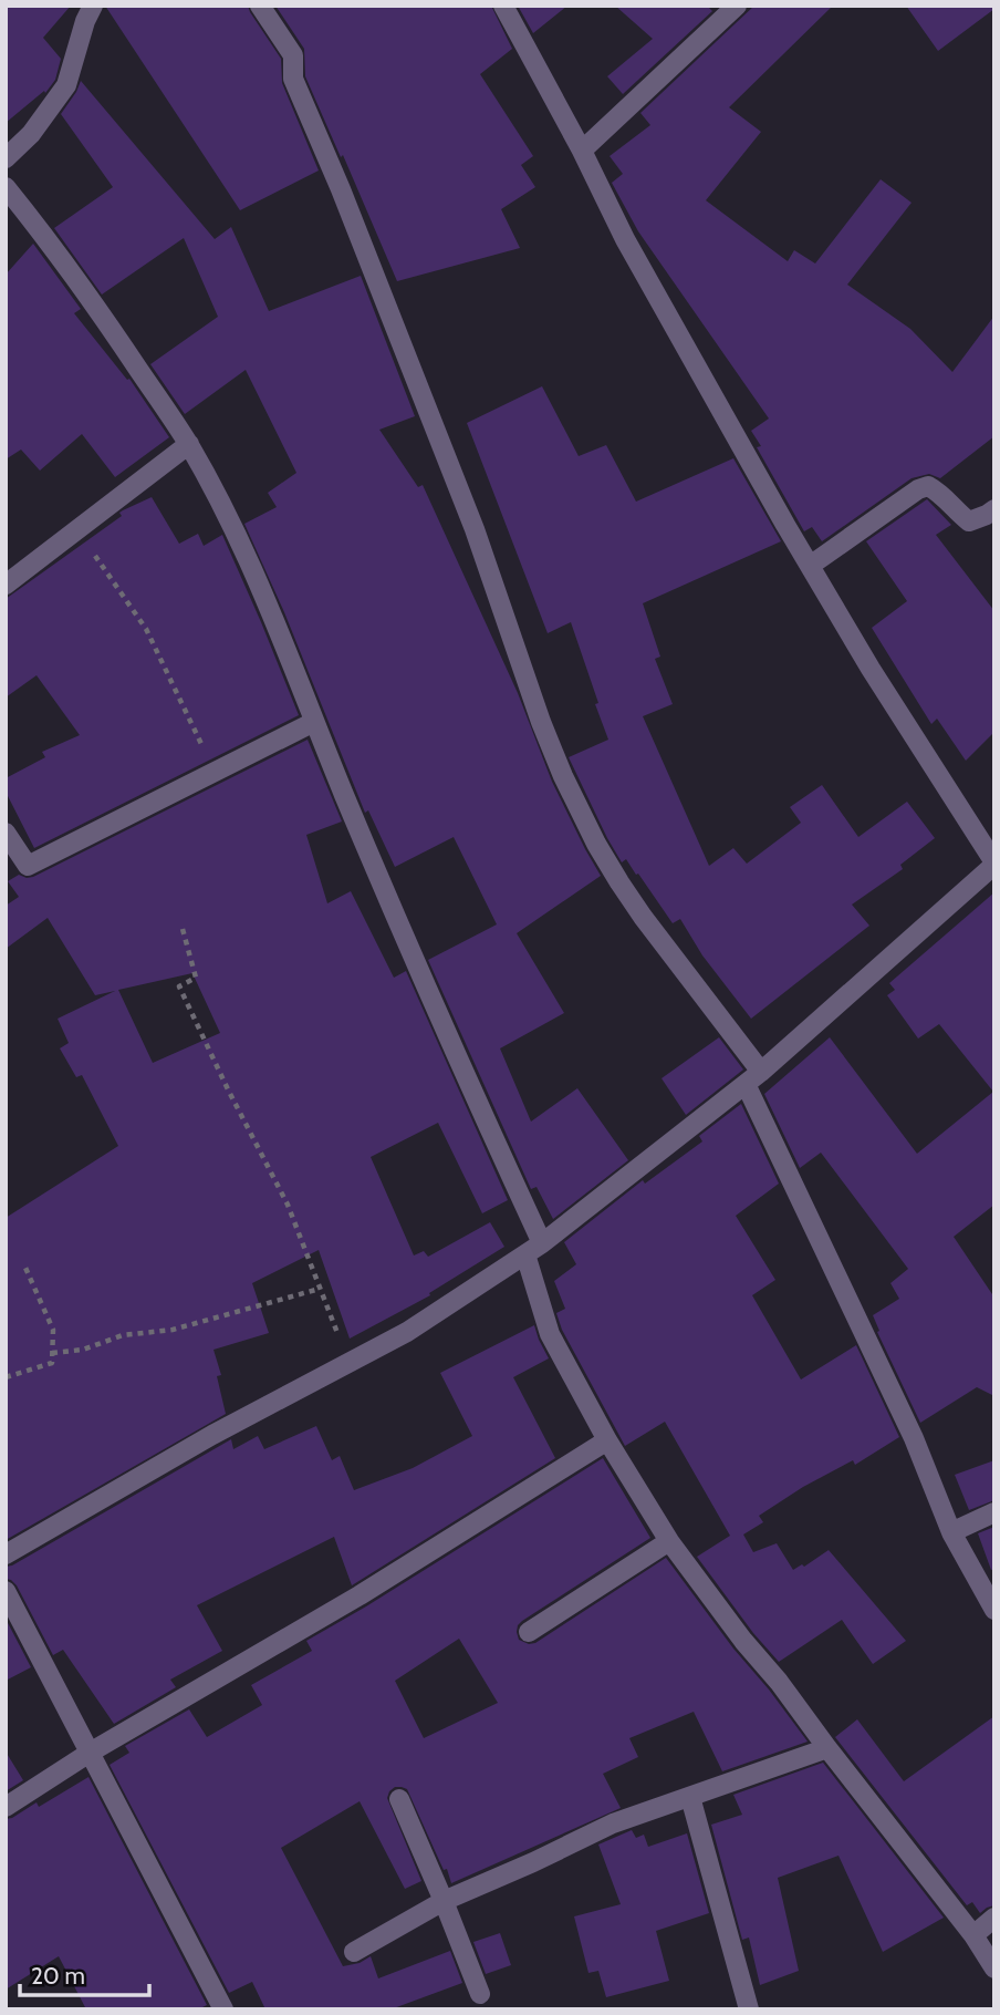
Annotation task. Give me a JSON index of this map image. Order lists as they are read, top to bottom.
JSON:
{
  "scale_bar": "20 m"
}
